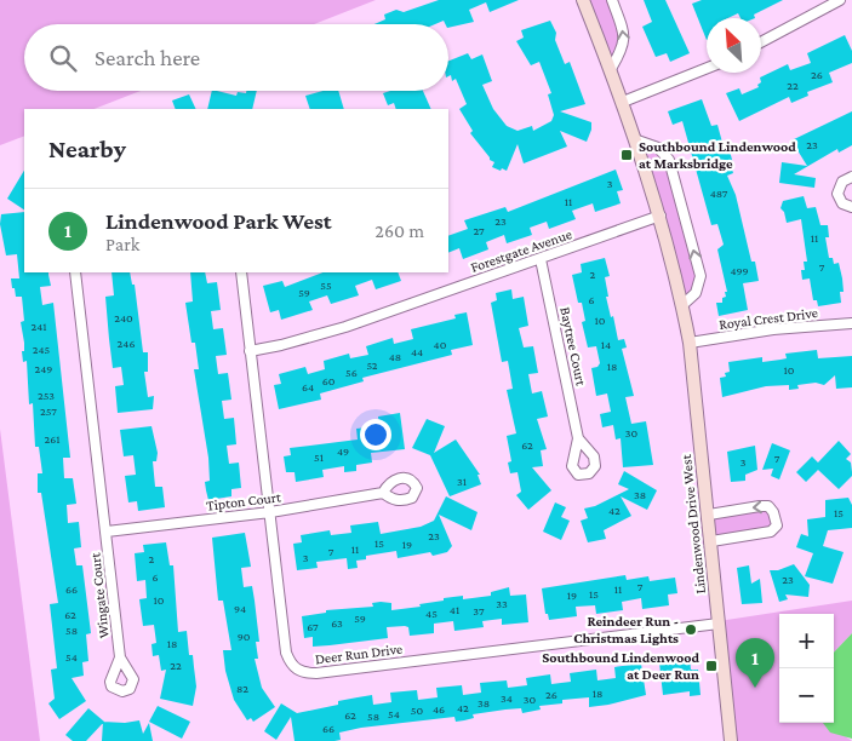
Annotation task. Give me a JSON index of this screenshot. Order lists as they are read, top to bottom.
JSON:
{
  "streets": {
    "street": [
      "Forestgate Avenue",
      "Royal Crest Drive",
      "Baytree Court",
      "Tipton Court",
      "Lindenwood Drive West",
      "Wingate Court",
      "Deer Run Drive"
    ]
  },
  "crossings": [
    ["Forestgate Avenue", "Baytree Court"],
    ["Forestgate Avenue", "Lindenwood Drive West"],
    ["Forestgate Avenue", "Deer Run Drive"],
    ["Royal Crest Drive", "Lindenwood Drive West"],
    ["Tipton Court", "Wingate Court"],
    ["Tipton Court", "Deer Run Drive"],
    ["Lindenwood Drive West", "Deer Run Drive"]
  ],
  "places": {
    "transit": ["Southbound Lindenwood at Marksbridge", "Southbound Lindenwood at Deer Run"],
    "other": ["Reindeer Run - Christmas Lights"]
  },
  "house_numbers": [
    "26",
    "22",
    "23",
    "3",
    "487",
    "11",
    "23",
    "27",
    "11",
    "7",
    "499",
    "2",
    "55",
    "59",
    "6",
    "240",
    "10",
    "241",
    "246",
    "40",
    "14",
    "245",
    "44",
    "48",
    "52",
    "18",
    "249",
    "10",
    "56",
    "60",
    "64",
    "253",
    "257",
    "30",
    "261",
    "62",
    "49",
    "51",
    "7",
    "3",
    "31",
    "38",
    "42",
    "15",
    "23",
    "15",
    "19",
    "11",
    "7",
    "3",
    "2",
    "6",
    "23",
    "7",
    "66",
    "11",
    "15",
    "19",
    "10",
    "33",
    "94",
    "41",
    "37",
    "45",
    "62",
    "59",
    "63",
    "67",
    "58",
    "90",
    "18",
    "54",
    "22",
    "82",
    "18",
    "26",
    "34",
    "30",
    "38",
    "42",
    "46",
    "50",
    "54",
    "62",
    "58",
    "66"
  ],
  "north": "top left",
  "page": {
    "search": "Search here",
    "heading": "Nearby",
    "list": [
      {
        "mark": "1",
        "name": "Lindenwood Park West",
        "note": "Park",
        "value": "260 m"
      }
    ],
    "map_buttons": ["+", "−"],
    "pins": "1"
  }
}
